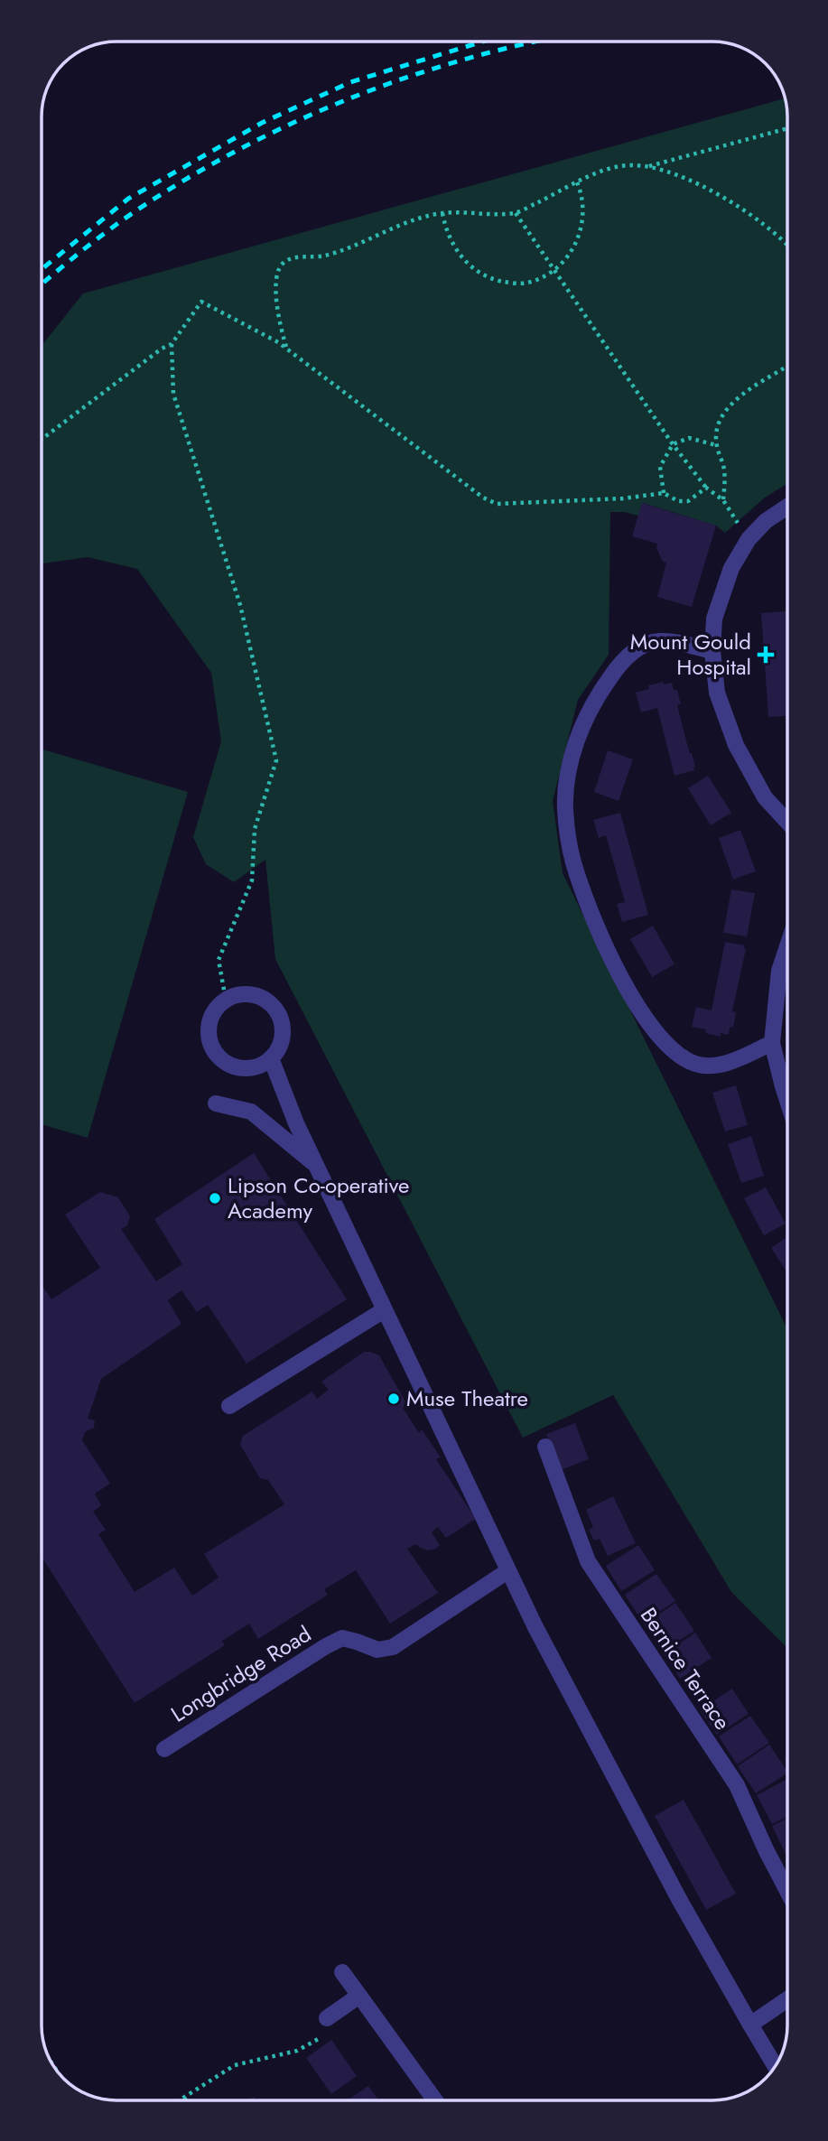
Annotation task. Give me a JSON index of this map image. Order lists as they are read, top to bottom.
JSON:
{
  "streets": {
    "street": ["Bernice Terrace", "Longbridge Road"]
  },
  "places": {
    "health": ["Mount Gould Hospital"],
    "other": ["Lipson Co-operative Academy", "Muse Theatre"]
  }
}
